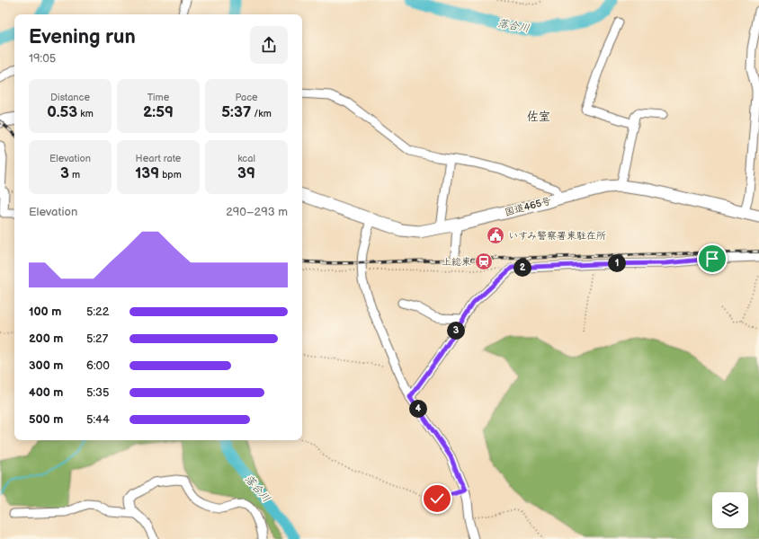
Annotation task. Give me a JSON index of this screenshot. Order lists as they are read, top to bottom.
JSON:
{
  "streets": {
    "highway": ["国道465号"]
  },
  "districts": ["佐室"],
  "water": ["落合川"],
  "places": {
    "public building": ["いすみ警察署東駐在所"],
    "station": ["上総東"]
  },
  "page": {
    "heading": ["Evening run", "19:05"],
    "stats": [
      ["Distance", "0.53 km"],
      ["Time", "2:59"],
      ["Pace", "5:37 /km"],
      ["Elevation", "3 m"],
      ["Heart rate", "139 bpm"],
      ["kcal", "39"]
    ],
    "chart": ["Elevation", "290–293 m"],
    "pins": [
      "1",
      "2",
      "3",
      "4"
    ],
    "list": [
      {
        "name": "100 m",
        "note": "5:22"
      },
      {
        "name": "200 m",
        "note": "5:27"
      },
      {
        "name": "300 m",
        "note": "6:00"
      },
      {
        "name": "400 m",
        "note": "5:35"
      },
      {
        "name": "500 m",
        "note": "5:44"
      }
    ]
  }
}
